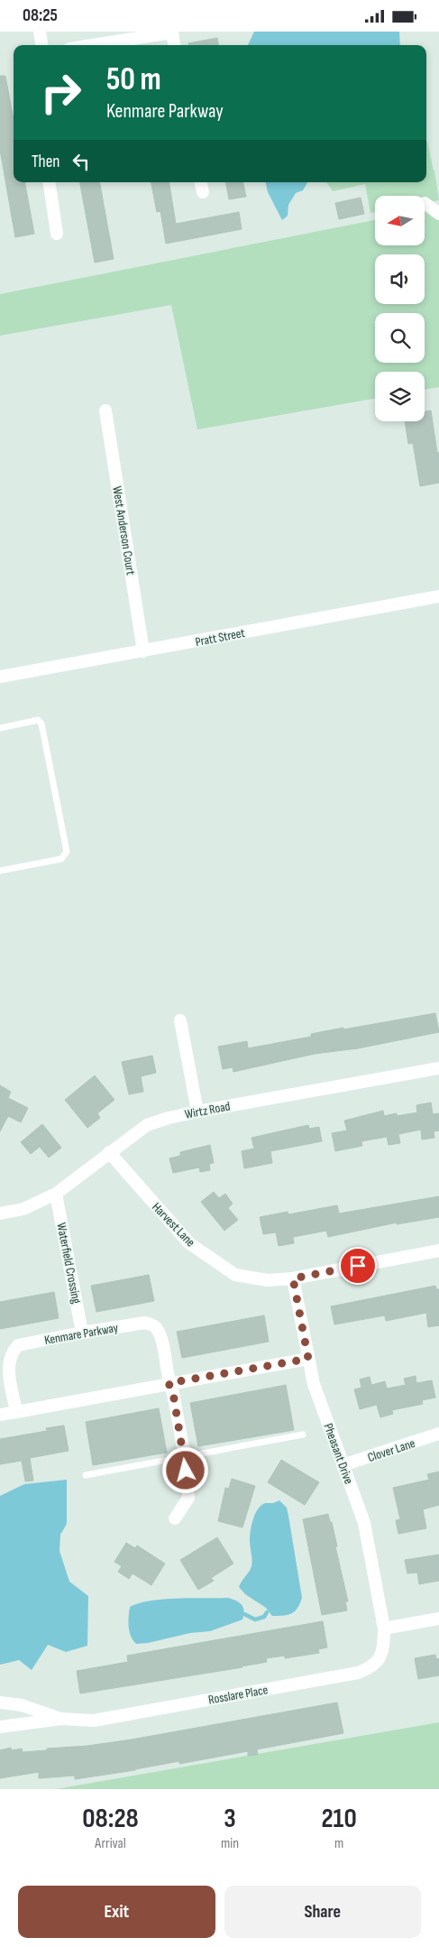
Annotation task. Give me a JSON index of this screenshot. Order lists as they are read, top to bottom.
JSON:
{
  "streets": {
    "street": [
      "West Anderson Court",
      "Pratt Street",
      "Wirtz Road",
      "Harvest Lane",
      "Waterfield Crossing",
      "Kenmare Parkway",
      "Clover Lane",
      "Pheasant Drive",
      "Rosslare Place"
    ]
  },
  "crossings": [
    ["West Anderson Court", "Pratt Street"],
    ["Wirtz Road", "Harvest Lane"],
    ["Wirtz Road", "Waterfield Crossing"],
    ["Harvest Lane", "Pheasant Drive"],
    ["Waterfield Crossing", "Kenmare Parkway"],
    ["Clover Lane", "Pheasant Drive"],
    ["Pheasant Drive", "Rosslare Place"]
  ],
  "north": "left",
  "page": {
    "status": "08:25",
    "turn": ["50 m", "Kenmare Parkway"],
    "then": "Then",
    "eta": [
      "08:28",
      "Arrival",
      "3",
      "min",
      "210",
      "m"
    ],
    "buttons": ["Exit", "Share"]
  }
}
